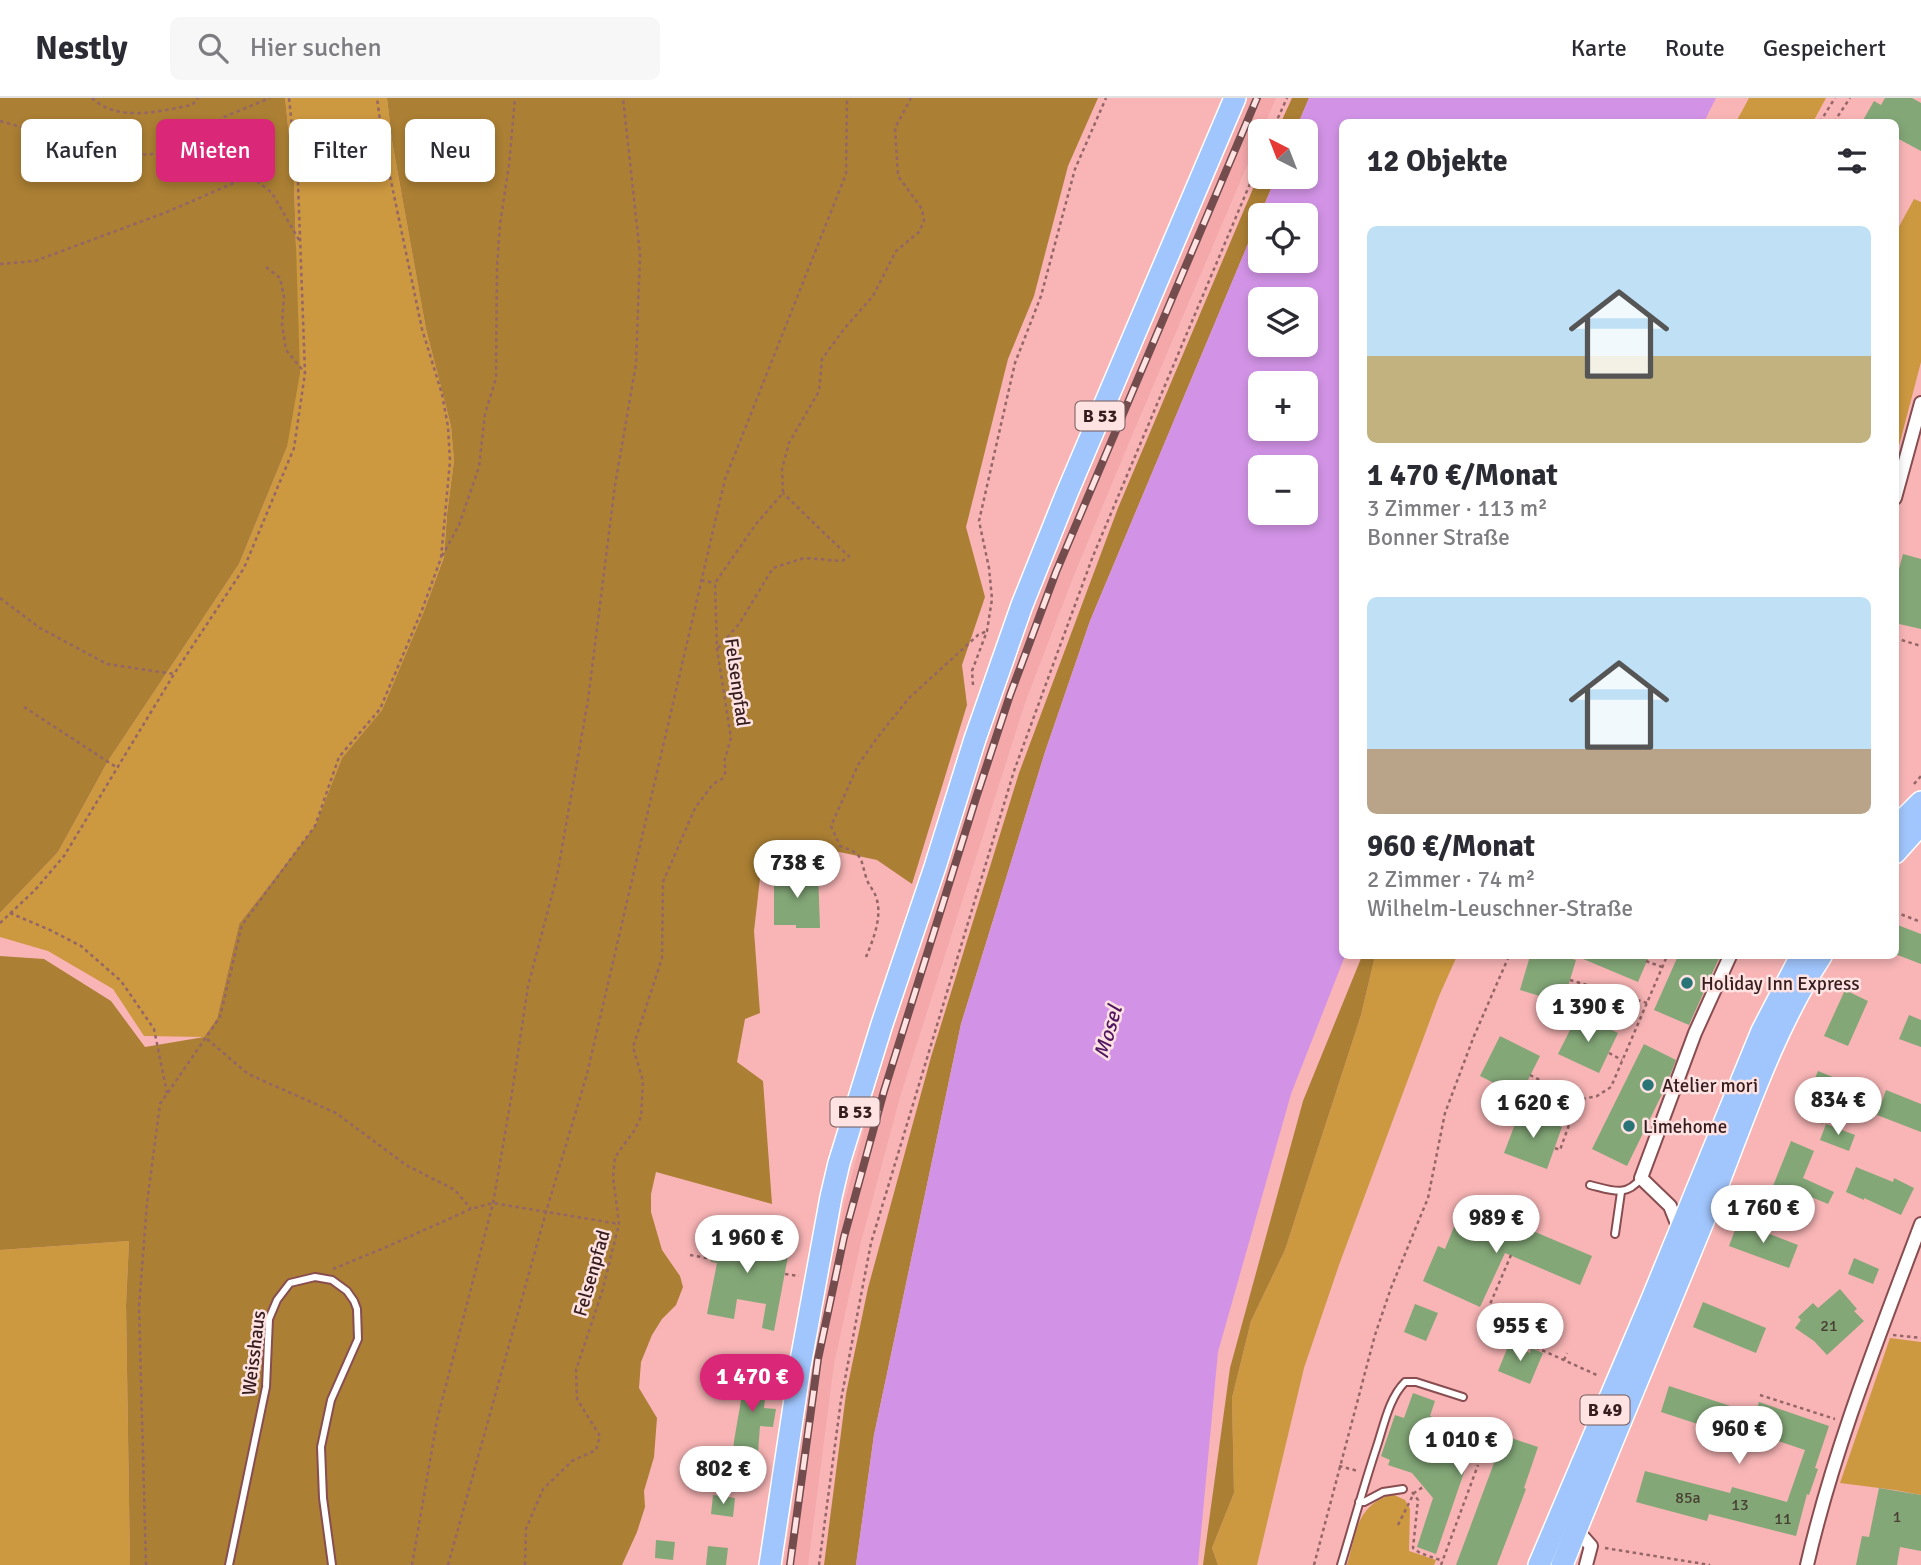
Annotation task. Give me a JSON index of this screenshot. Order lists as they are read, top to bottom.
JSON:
{
  "streets": {
    "main road": ["B 53", "B 49"],
    "lane": ["Weisshaus"],
    "path": ["Felsenpfad"]
  },
  "water": ["Mosel"],
  "places": ["Holiday Inn Express", "Atelier mori", "Limehome"],
  "house_numbers": [
    "21",
    "85a",
    "13",
    "1",
    "11"
  ],
  "north": "top left",
  "page": {
    "header": "Nestly",
    "search": "Hier suchen",
    "nav": ["Karte", "Route", "Gespeichert"],
    "map_buttons": ["+", "−"],
    "chip": [
      "Kaufen",
      "Mieten",
      "Filter",
      "Neu"
    ],
    "heading": "12 Objekte",
    "list": [
      {
        "name": "1 470 €/Monat",
        "note": "3 Zimmer · 113 m² · Bonner Straße"
      },
      {
        "name": "960 €/Monat",
        "note": "2 Zimmer · 74 m² · Wilhelm-Leuschner-Straße"
      }
    ],
    "price": [
      "738 €",
      "1 390 €",
      "834 €",
      "1 620 €",
      "1 760 €",
      "989 €",
      "1 960 €",
      "955 €",
      "1 470 €",
      "960 €",
      "1 010 €",
      "802 €"
    ]
  }
}
